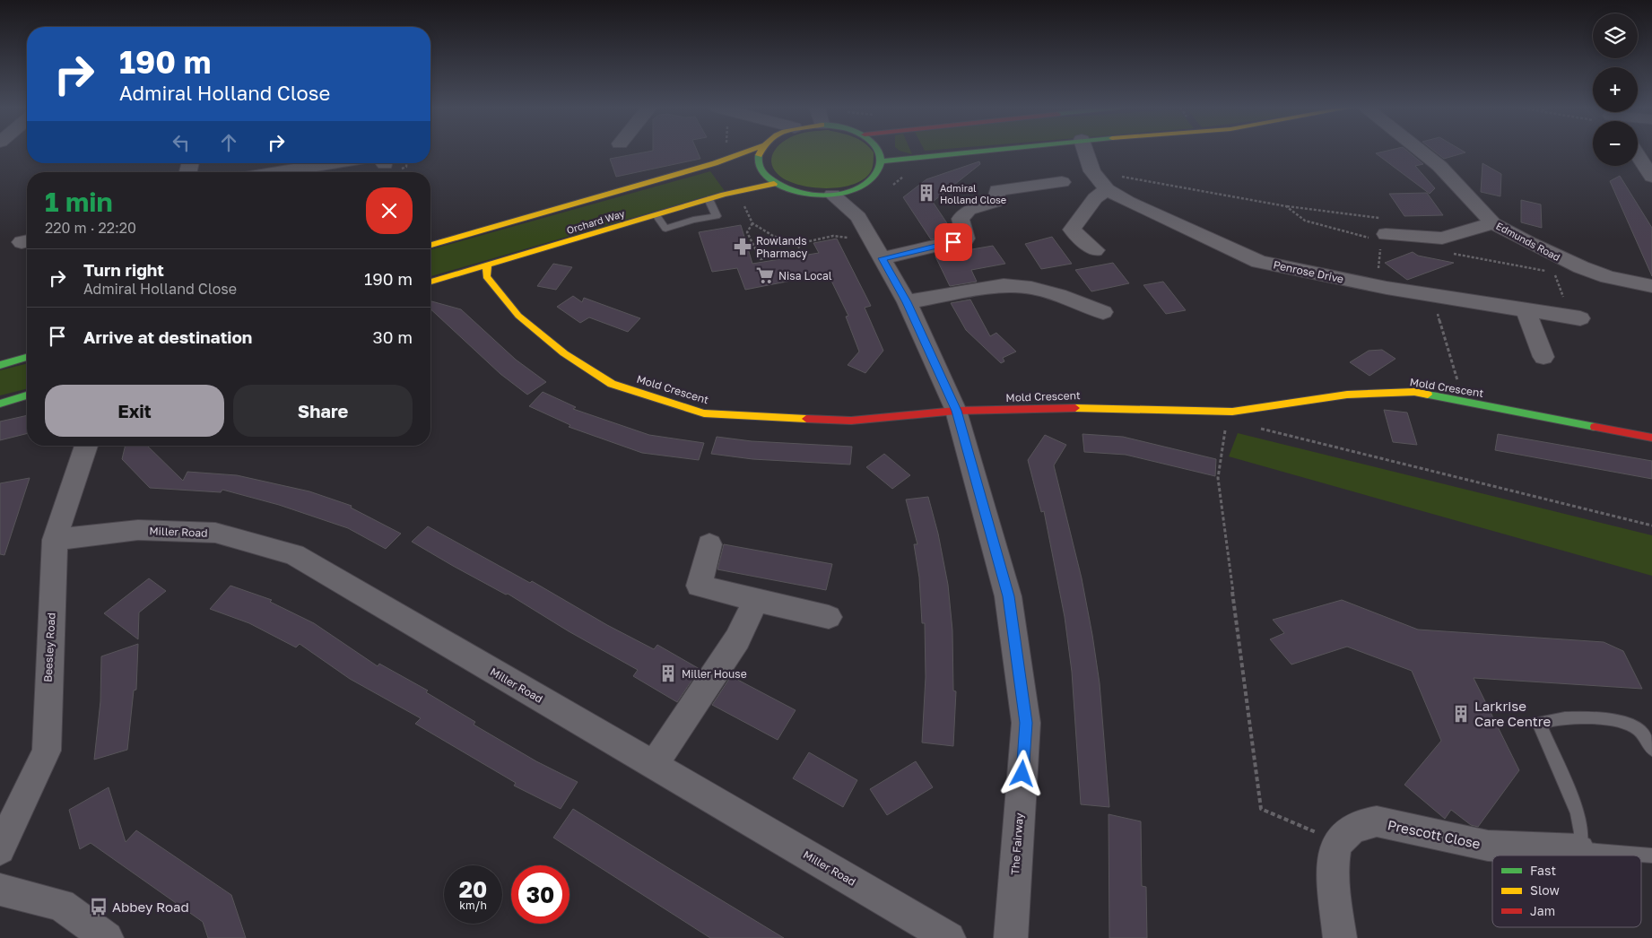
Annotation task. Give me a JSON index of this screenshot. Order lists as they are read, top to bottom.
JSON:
{
  "streets": {
    "street": [
      "Orchard Way",
      "Edmunds Road",
      "Penrose Drive",
      "Mold Crescent",
      "Miller Road",
      "Beesley Road",
      "Prescott Close",
      "The Fairway"
    ]
  },
  "crossings": [
    ["Orchard Way", "Mold Crescent"],
    ["Mold Crescent", "The Fairway"],
    ["Miller Road", "Beesley Road"]
  ],
  "places": {
    "building": ["Admiral Holland Close", "Miller House", "Larkrise Care Centre"],
    "pharmacy": ["Rowlands Pharmacy"],
    "supermarket": ["Nisa Local"],
    "bus stop": ["Abbey Road"]
  },
  "legend": ["Fast", "Slow", "Jam"],
  "page": {
    "map_buttons": ["+", "−"],
    "turn": ["190 m", "Admiral Holland Close"],
    "heading": ["1 min", "220 m · 22:20"],
    "list": [
      {
        "name": "Turn right",
        "note": "Admiral Holland Close",
        "value": "190 m"
      },
      {
        "name": "Arrive at destination",
        "value": "30 m"
      }
    ],
    "buttons": ["Exit", "Share"],
    "speed": "20 km/h",
    "limit": "30"
  }
}
